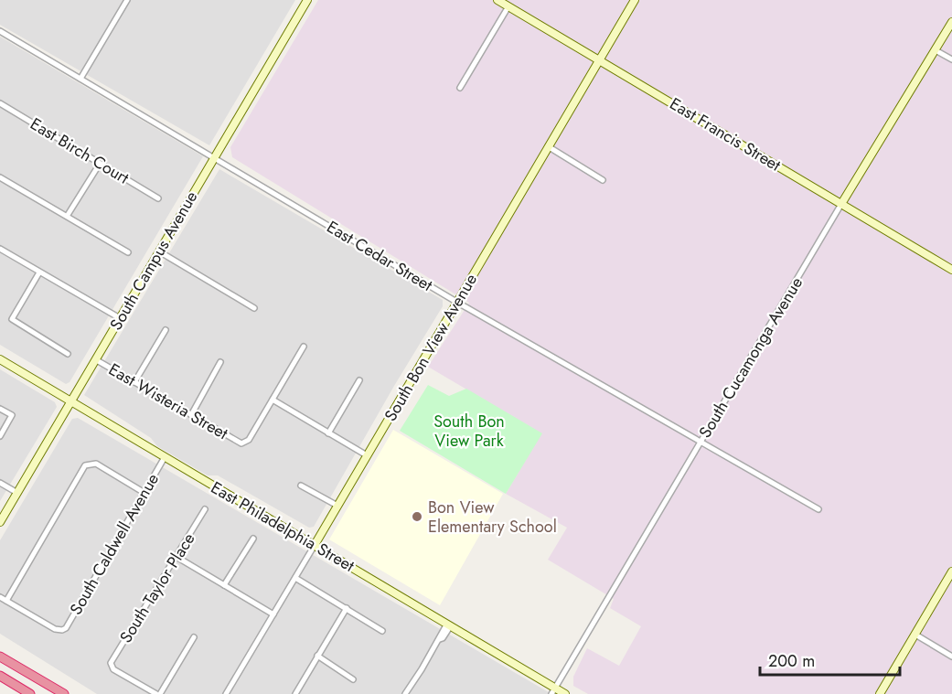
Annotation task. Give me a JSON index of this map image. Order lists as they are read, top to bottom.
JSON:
{
  "streets": {
    "street": [
      "East Francis Street",
      "East Birch Court",
      "East Cedar Street",
      "South Campus Avenue",
      "South Bon View Avenue",
      "South Cucamonga Avenue",
      "East Wisteria Street",
      "East Philadelphia Street",
      "South Caldwell Avenue",
      "South Taylor Place"
    ]
  },
  "crossings": [
    ["East Francis Street", "South Bon View Avenue"],
    ["East Francis Street", "South Cucamonga Avenue"],
    ["East Cedar Street", "South Campus Avenue"],
    ["East Cedar Street", "South Bon View Avenue"],
    ["East Cedar Street", "South Cucamonga Avenue"],
    ["South Campus Avenue", "East Wisteria Street"],
    ["South Campus Avenue", "East Philadelphia Street"],
    ["South Bon View Avenue", "East Philadelphia Street"],
    ["South Cucamonga Avenue", "East Philadelphia Street"],
    ["East Philadelphia Street", "South Caldwell Avenue"]
  ],
  "parks": ["South Bon View Park"],
  "places": ["Bon View Elementary School"],
  "scale_bar": "200 m"
}
